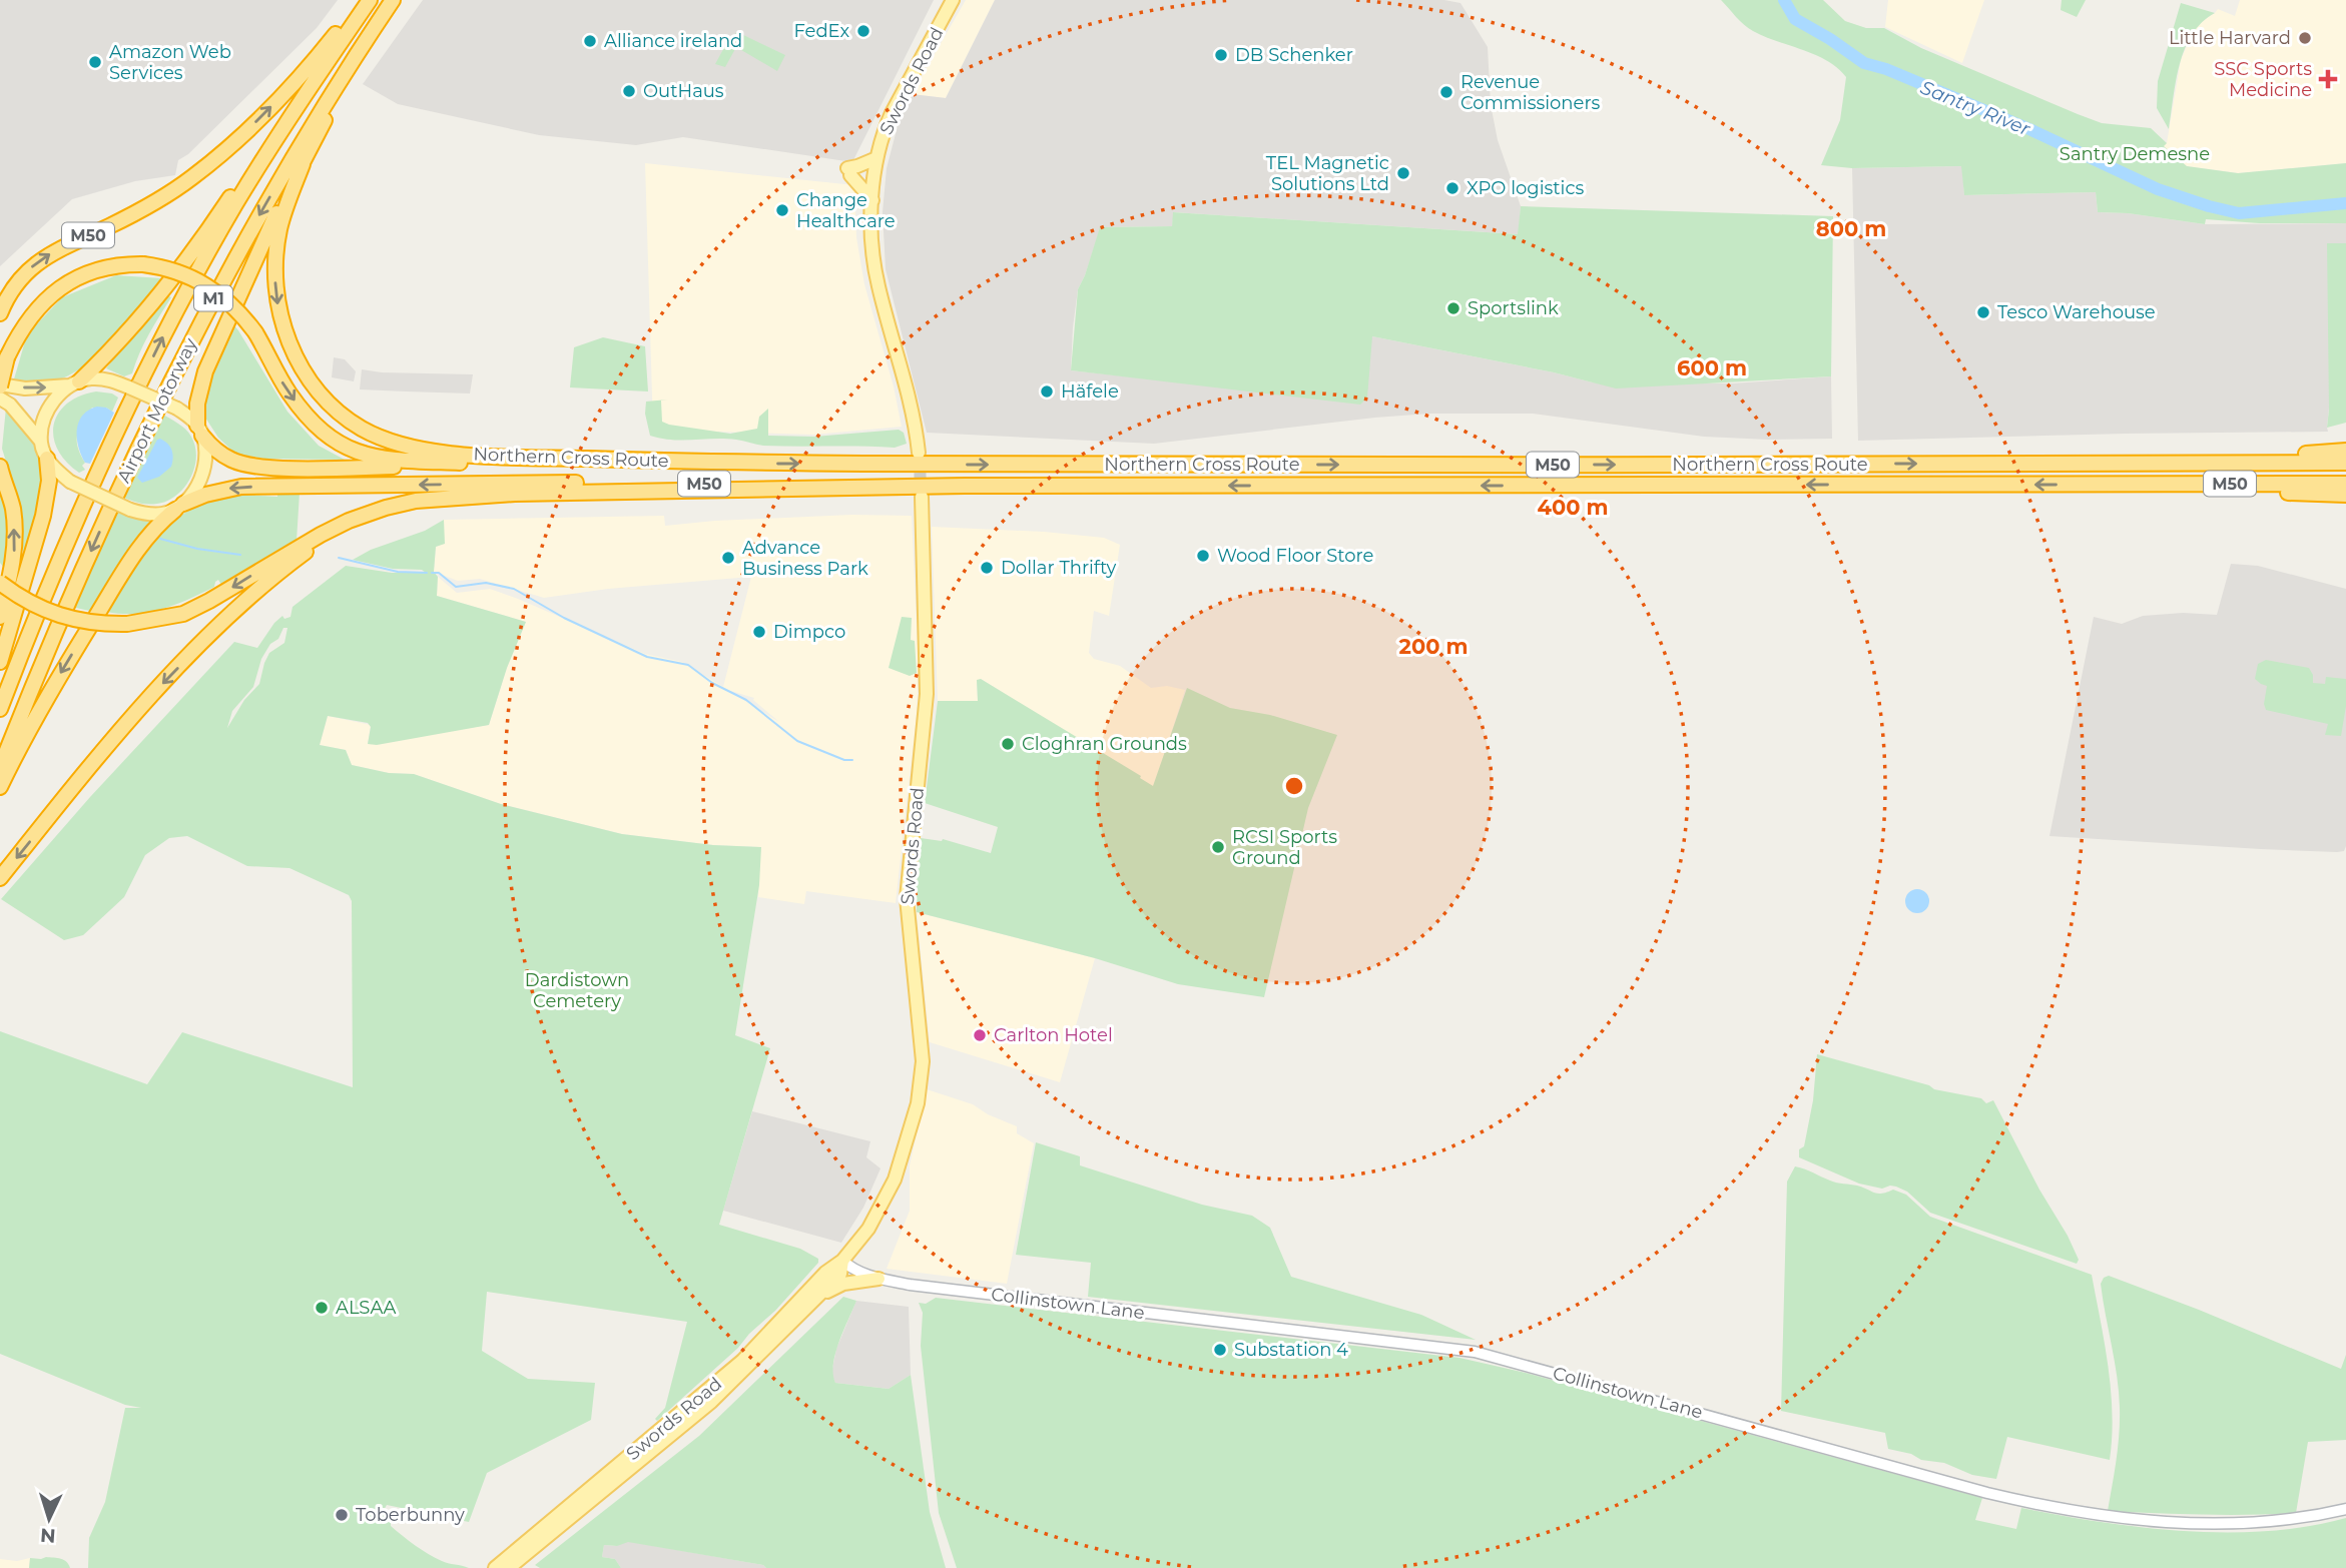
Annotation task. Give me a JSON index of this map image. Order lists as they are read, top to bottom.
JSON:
{
  "streets": {
    "highway": [
      "M50",
      "M1",
      "Airport Motorway",
      "Northern Cross Route"
    ],
    "main road": ["Swords Road"],
    "street": ["Collinstown Lane"]
  },
  "crossings": [
    ["Swords Road", "M50"],
    ["Swords Road", "Northern Cross Route"],
    ["Swords Road", "Collinstown Lane"],
    ["M50", "Airport Motorway"],
    ["M50", "Northern Cross Route"]
  ],
  "water": ["Santry River"],
  "parks": ["Santry Demesne", "Dardistown Cemetery"],
  "places": {
    "other": [
      "FedEx",
      "Little Harvard",
      "Alliance ireland",
      "DB Schenker",
      "Amazon Web Services",
      "OutHaus",
      "Revenue Commissioners",
      "TEL Magnetic Solutions Ltd",
      "XPO logistics",
      "Change Healthcare",
      "Sportslink",
      "Tesco Warehouse",
      "Häfele",
      "Wood Floor Store",
      "Advance Business Park",
      "Dollar Thrifty",
      "Dimpco",
      "Cloghran Grounds",
      "RCSI Sports Ground",
      "Carlton Hotel",
      "ALSAA",
      "Substation 4",
      "Toberbunny"
    ],
    "health": ["SSC Sports Medicine"]
  },
  "north": "bottom",
  "rings": [
    "800 m",
    "600 m",
    "400 m",
    "200 m"
  ]
}
